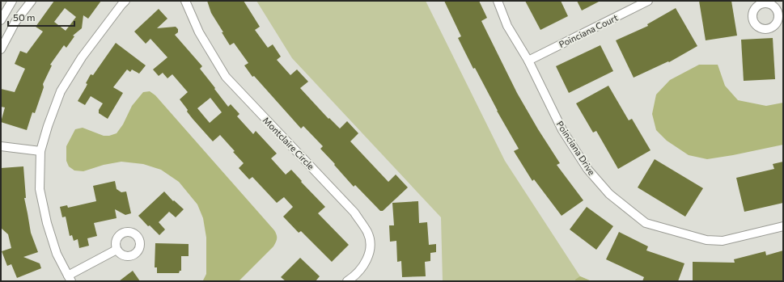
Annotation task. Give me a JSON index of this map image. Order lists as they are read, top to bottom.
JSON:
{
  "streets": {
    "street": ["Poinciana Court", "Montclaire Circle", "Poinciana Drive"]
  },
  "crossings": [
    ["Poinciana Court", "Poinciana Drive"]
  ],
  "scale_bar": "50 m"
}
